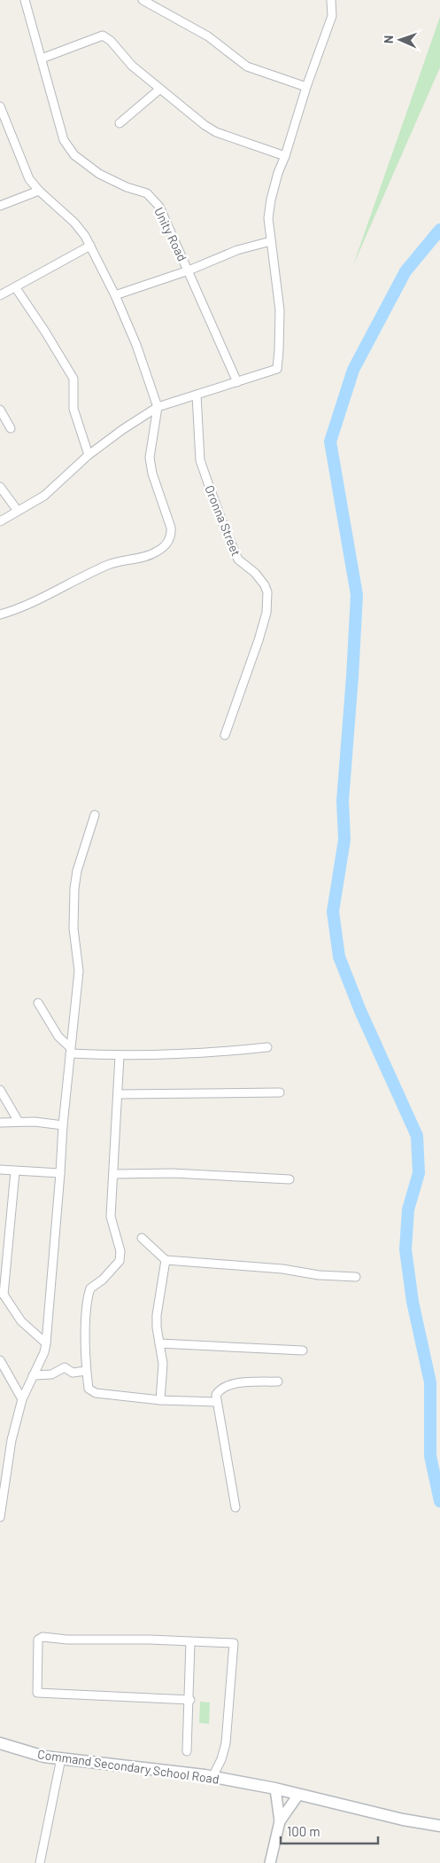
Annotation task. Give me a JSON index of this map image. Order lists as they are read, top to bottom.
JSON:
{
  "streets": {
    "main road": ["Command Secondary School Road"],
    "street": ["Unity Road", "Oronna Street"]
  },
  "scale_bar": "100 m",
  "north": "left"
}
